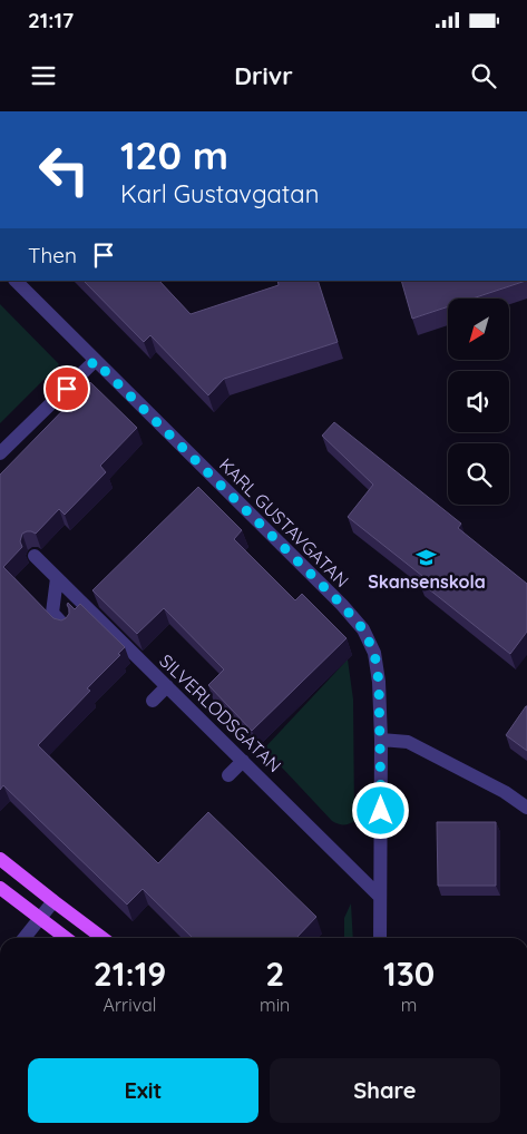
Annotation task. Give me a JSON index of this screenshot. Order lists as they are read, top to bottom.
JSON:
{
  "streets": {
    "street": ["KARL GUSTAVGATAN", "SILVERLODSGATAN"]
  },
  "crossings": [
    ["KARL GUSTAVGATAN", "SILVERLODSGATAN"]
  ],
  "places": {
    "school or university": ["Skansenskola"]
  },
  "north": "bottom left",
  "page": {
    "status": "21:17",
    "header": "Drivr",
    "turn": ["120 m", "Karl Gustavgatan"],
    "then": "Then",
    "eta": [
      "21:19",
      "Arrival",
      "2",
      "min",
      "130",
      "m"
    ],
    "buttons": ["Exit", "Share"]
  }
}
